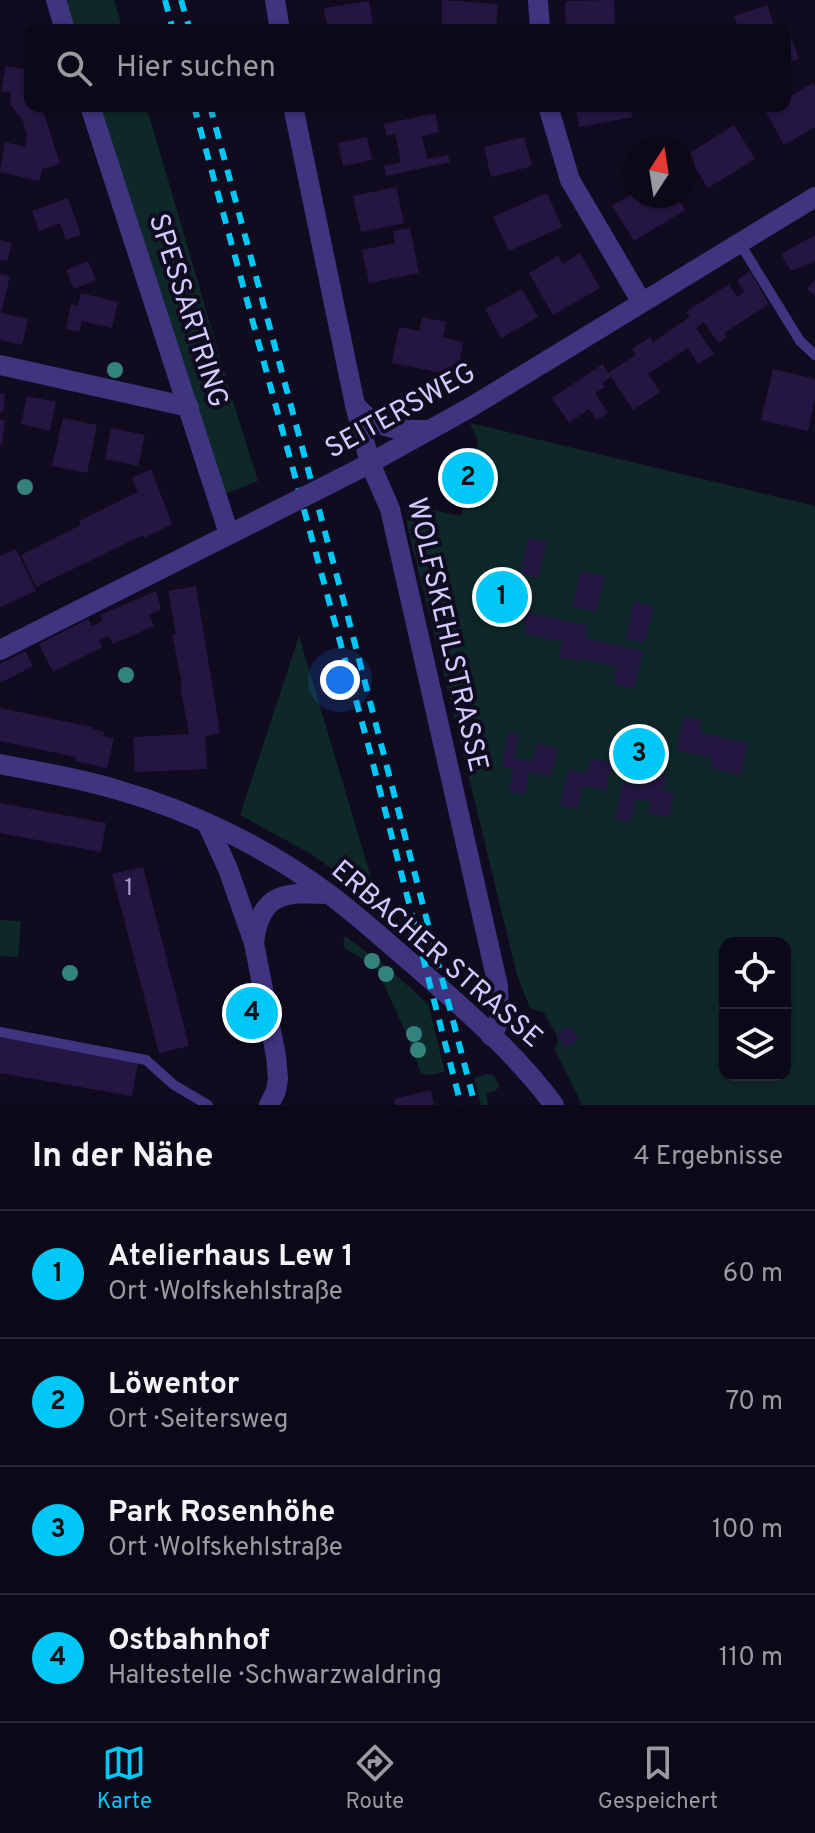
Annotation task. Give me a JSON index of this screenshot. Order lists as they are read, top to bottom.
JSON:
{
  "streets": {
    "street": [
      "SPESSARTRING",
      "SEITERSWEG",
      "WOLFSKEHLSTRASSE",
      "ERBACHER STRASSE"
    ]
  },
  "crossings": [
    ["SPESSARTRING", "SEITERSWEG"],
    ["SEITERSWEG", "WOLFSKEHLSTRASSE"],
    ["WOLFSKEHLSTRASSE", "ERBACHER STRASSE"]
  ],
  "house_numbers": ["1"],
  "north": "top",
  "page": {
    "search": "Hier suchen",
    "pins": [
      "2",
      "1",
      "3",
      "4"
    ],
    "heading": ["In der Nähe", "4 Ergebnisse"],
    "list": [
      {
        "mark": "1",
        "name": "Atelierhaus Lew 1",
        "note": "Ort · Wolfskehlstraße",
        "value": "60 m"
      },
      {
        "mark": "2",
        "name": "Löwentor",
        "note": "Ort · Seitersweg",
        "value": "70 m"
      },
      {
        "mark": "3",
        "name": "Park Rosenhöhe",
        "note": "Ort · Wolfskehlstraße",
        "value": "100 m"
      },
      {
        "mark": "4",
        "name": "Ostbahnhof",
        "note": "Haltestelle · Schwarzwaldring",
        "value": "110 m"
      }
    ],
    "nav": ["Karte", "Route", "Gespeichert"]
  }
}
